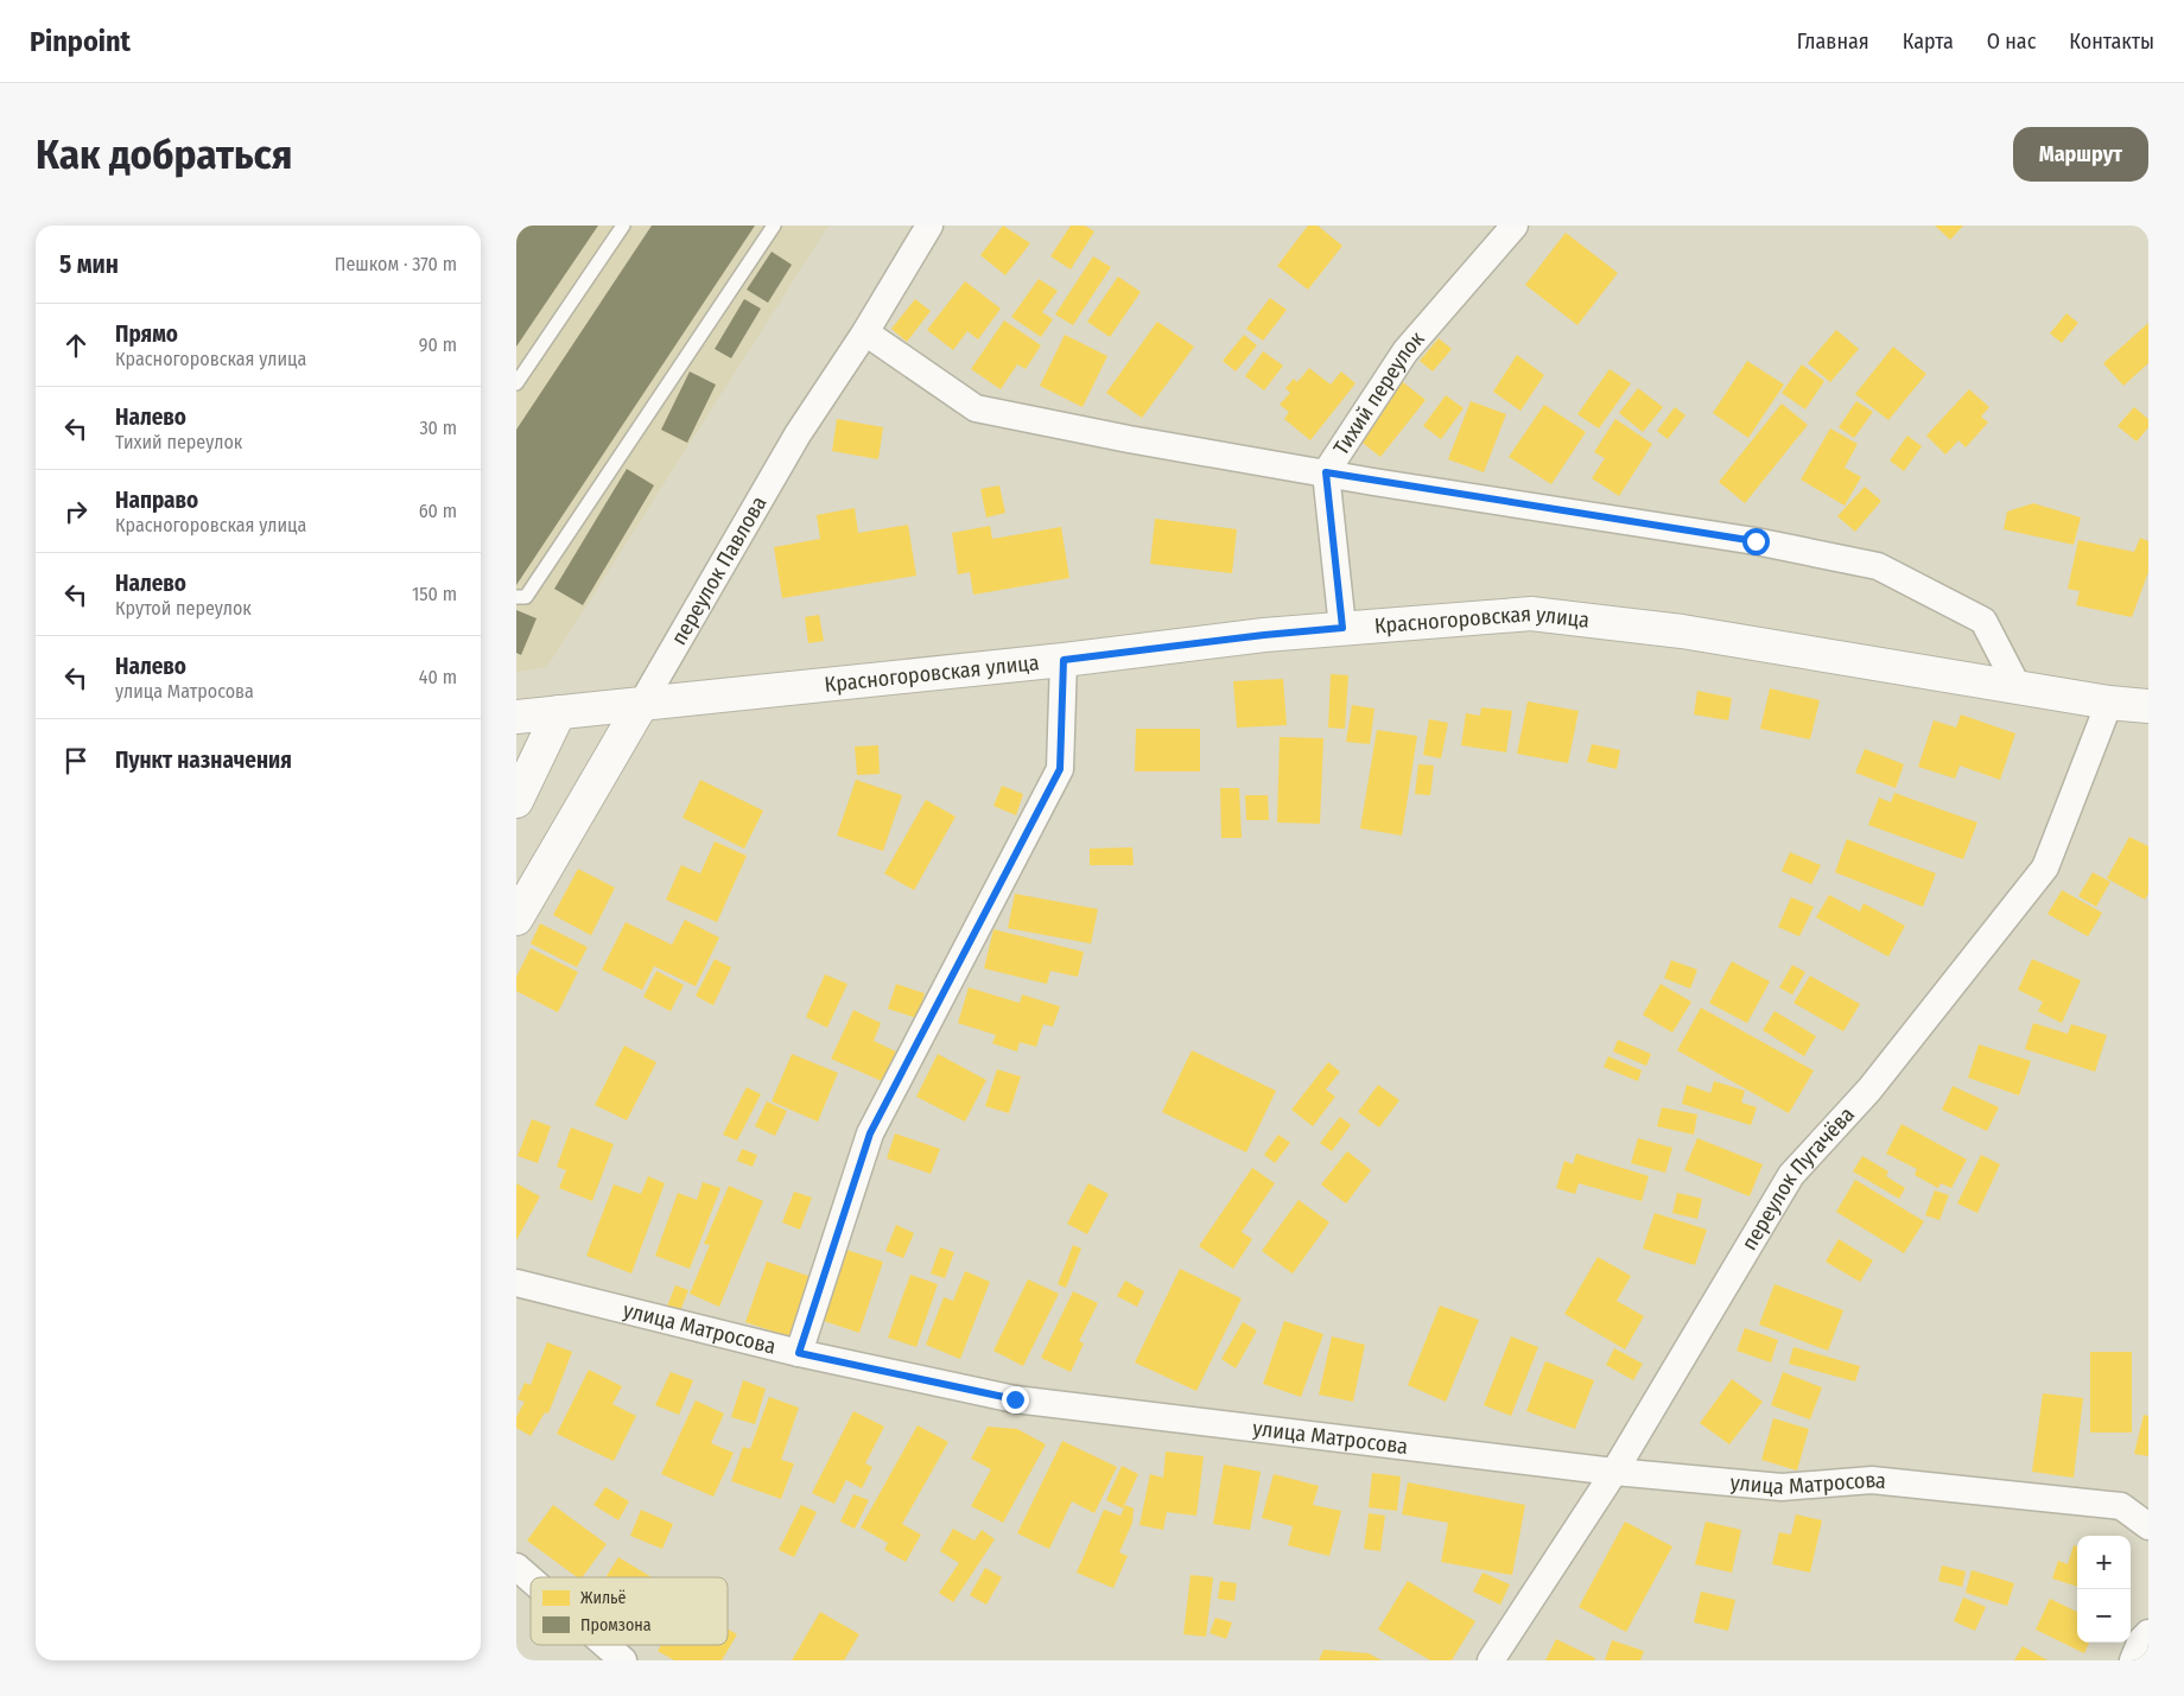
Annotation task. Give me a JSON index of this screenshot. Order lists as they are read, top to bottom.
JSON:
{
  "streets": {
    "street": [
      "Тихий переулок",
      "переулок Павлова",
      "Красногоровская улица",
      "переулок Пугачёва",
      "улица Матросова"
    ]
  },
  "crossings": [
    ["Тихий переулок", "Красногоровская улица"],
    ["переулок Павлова", "Красногоровская улица"],
    ["Красногоровская улица", "переулок Пугачёва"],
    ["переулок Пугачёва", "улица Матросова"]
  ],
  "legend": ["Жильё", "Промзона"],
  "page": {
    "header": "Pinpoint",
    "nav": [
      "Главная",
      "Карта",
      "О нас",
      "Контакты"
    ],
    "buttons": "Маршрут",
    "title": "Как добраться",
    "heading": ["5 мин", "Пешком · 370 m"],
    "list": [
      ["Прямо", "Красногоровская улица", "90 m"],
      ["Налево", "Тихий переулок", "30 m"],
      ["Направо", "Красногоровская улица", "60 m"],
      ["Налево", "Крутой переулок", "150 m"],
      ["Налево", "улица Матросова", "40 m"],
      "Пункт назначения"
    ],
    "map_buttons": ["+", "−"]
  }
}
